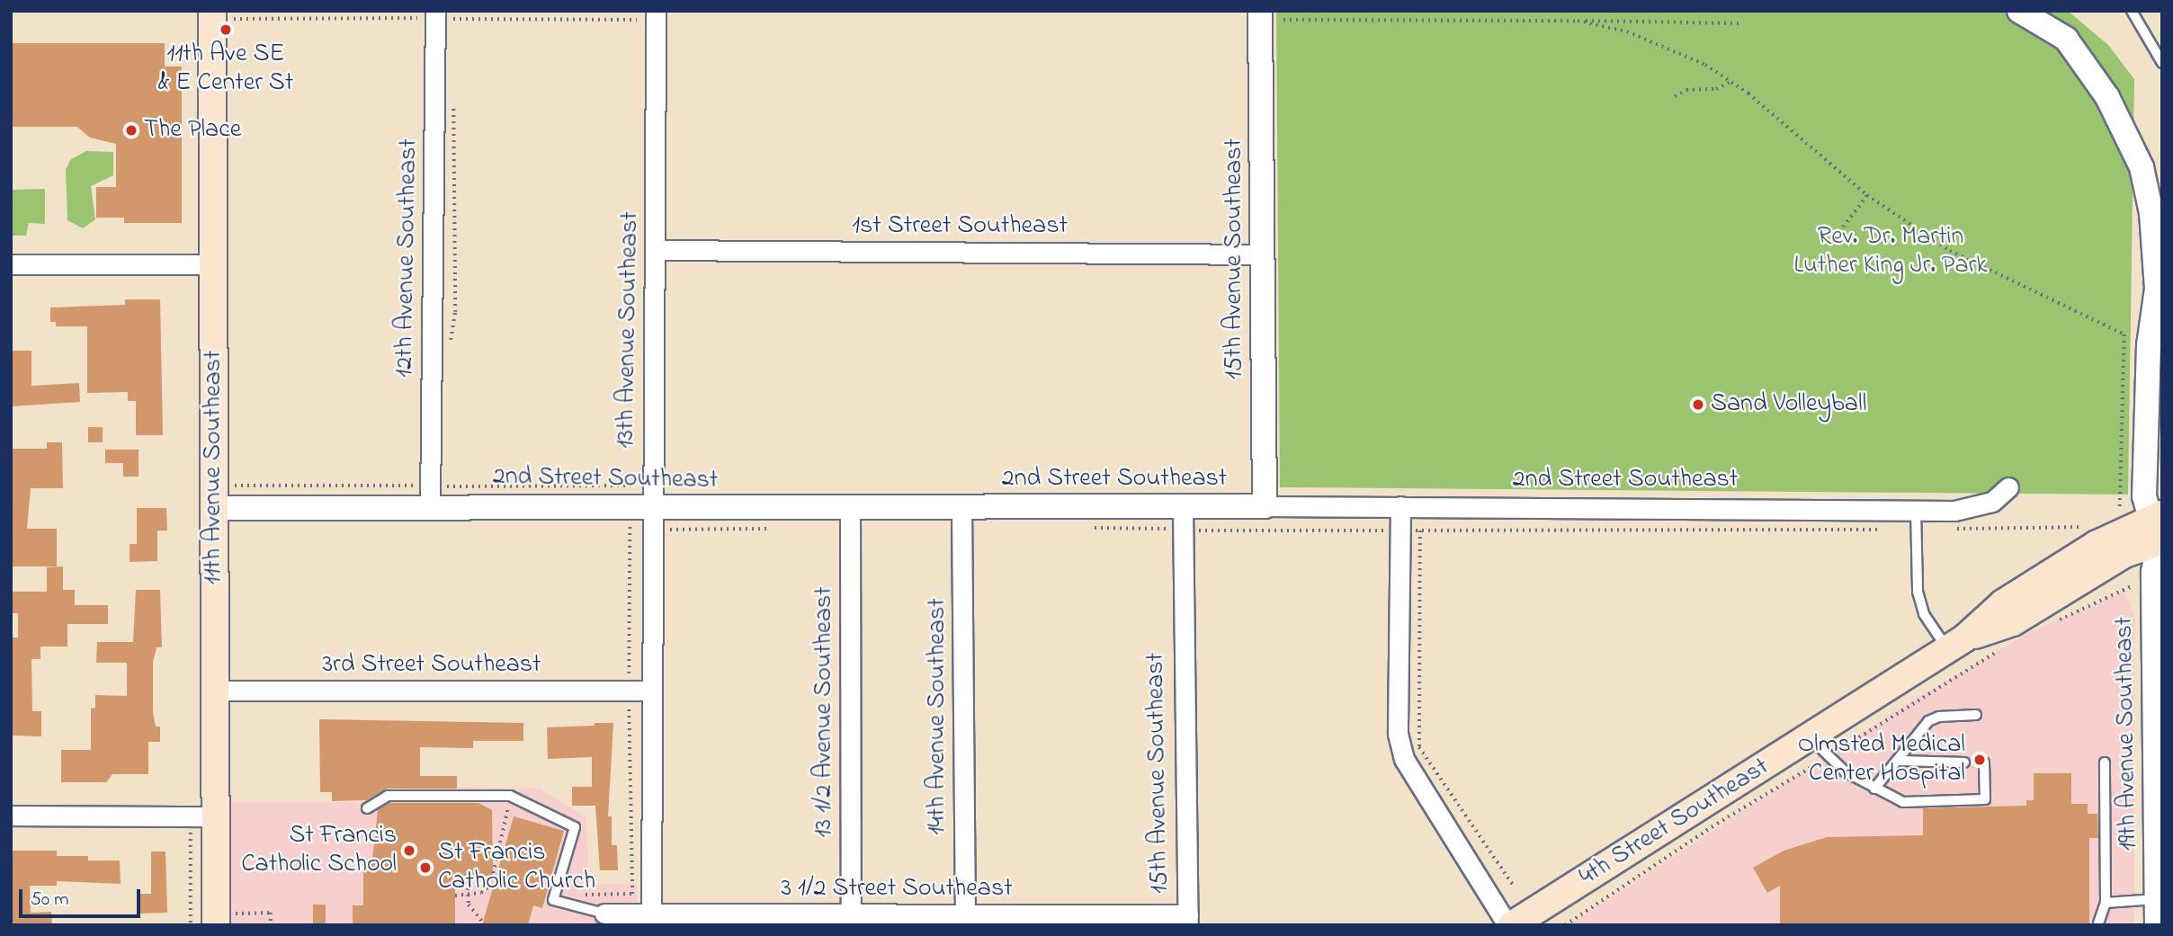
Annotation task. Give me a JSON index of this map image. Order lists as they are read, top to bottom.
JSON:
{
  "streets": {
    "main road": ["11th Avenue Southeast", "4th Street Southeast"],
    "street": [
      "1st Street Southeast",
      "12th Avenue Southeast",
      "15th Avenue Southeast",
      "13th Avenue Southeast",
      "2nd Street Southeast",
      "3rd Street Southeast",
      "13 1/2 Avenue Southeast",
      "14th Avenue Southeast",
      "19th Avenue Southeast",
      "3 1/2 Street Southeast"
    ]
  },
  "crossings": [
    ["1st Street Southeast", "15th Avenue Southeast"],
    ["1st Street Southeast", "13th Avenue Southeast"],
    ["12th Avenue Southeast", "2nd Street Southeast"],
    ["15th Avenue Southeast", "2nd Street Southeast"],
    ["15th Avenue Southeast", "3 1/2 Street Southeast"],
    ["13th Avenue Southeast", "2nd Street Southeast"],
    ["13th Avenue Southeast", "3rd Street Southeast"],
    ["13th Avenue Southeast", "3 1/2 Street Southeast"],
    ["11th Avenue Southeast", "2nd Street Southeast"],
    ["11th Avenue Southeast", "3rd Street Southeast"],
    ["2nd Street Southeast", "13 1/2 Avenue Southeast"],
    ["2nd Street Southeast", "14th Avenue Southeast"],
    ["13 1/2 Avenue Southeast", "3 1/2 Street Southeast"],
    ["14th Avenue Southeast", "3 1/2 Street Southeast"],
    ["19th Avenue Southeast", "4th Street Southeast"]
  ],
  "parks": ["Rev. Dr. Martin Luther King Jr. Park"],
  "places": [
    "11th Ave SE & E Center St",
    "The Place",
    "Sand Volleyball",
    "Olmsted Medical Center Hospital",
    "St Francis Catholic School",
    "St Francis Catholic Church"
  ],
  "scale_bar": "50 m"
}
